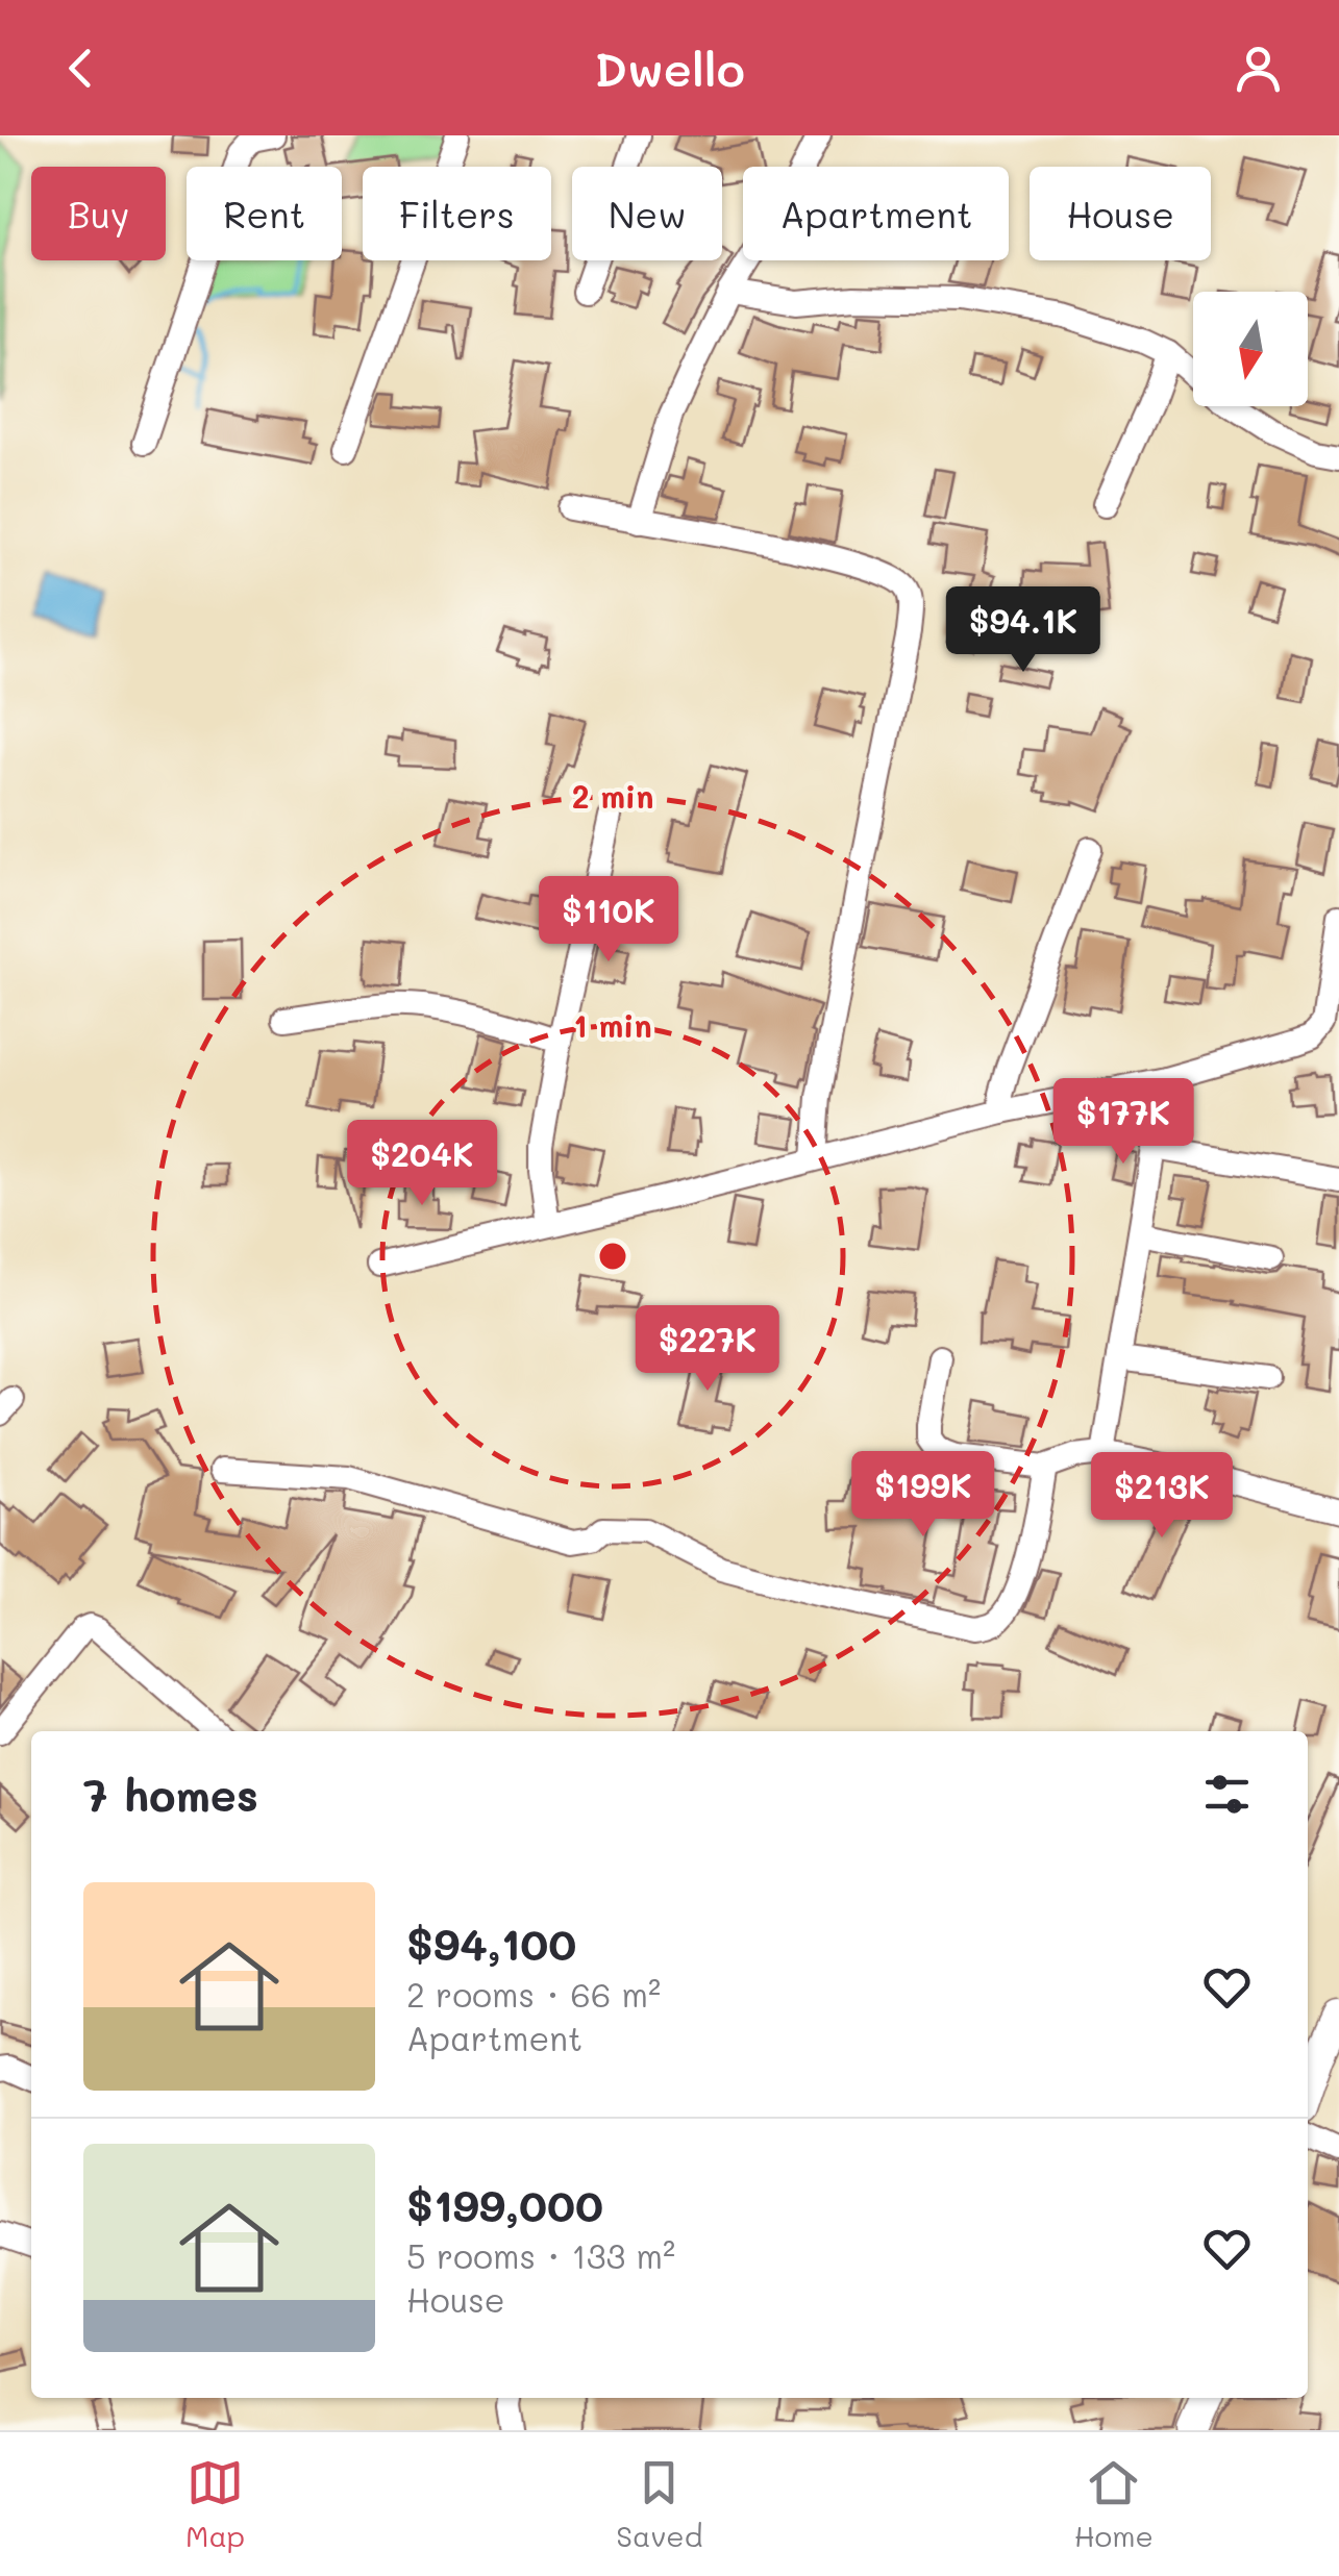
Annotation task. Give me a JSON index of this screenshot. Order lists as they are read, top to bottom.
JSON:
{
  "north": "bottom",
  "page": {
    "header": "Dwello",
    "chip": [
      "Buy",
      "Rent",
      "Filters",
      "New",
      "Apartment",
      "House"
    ],
    "price": [
      "$94.1K",
      "$110K",
      "$177K",
      "$204K",
      "$227K",
      "$199K",
      "$213K"
    ],
    "heading": "7 homes",
    "list": [
      {
        "name": "$94,100",
        "note": "2 rooms · 66 m² · Apartment"
      },
      {
        "name": "$199,000",
        "note": "5 rooms · 133 m² · House"
      }
    ],
    "tabs": ["Map", "Saved", "Home"]
  },
  "rings": ["2 min", "1 min"]
}
